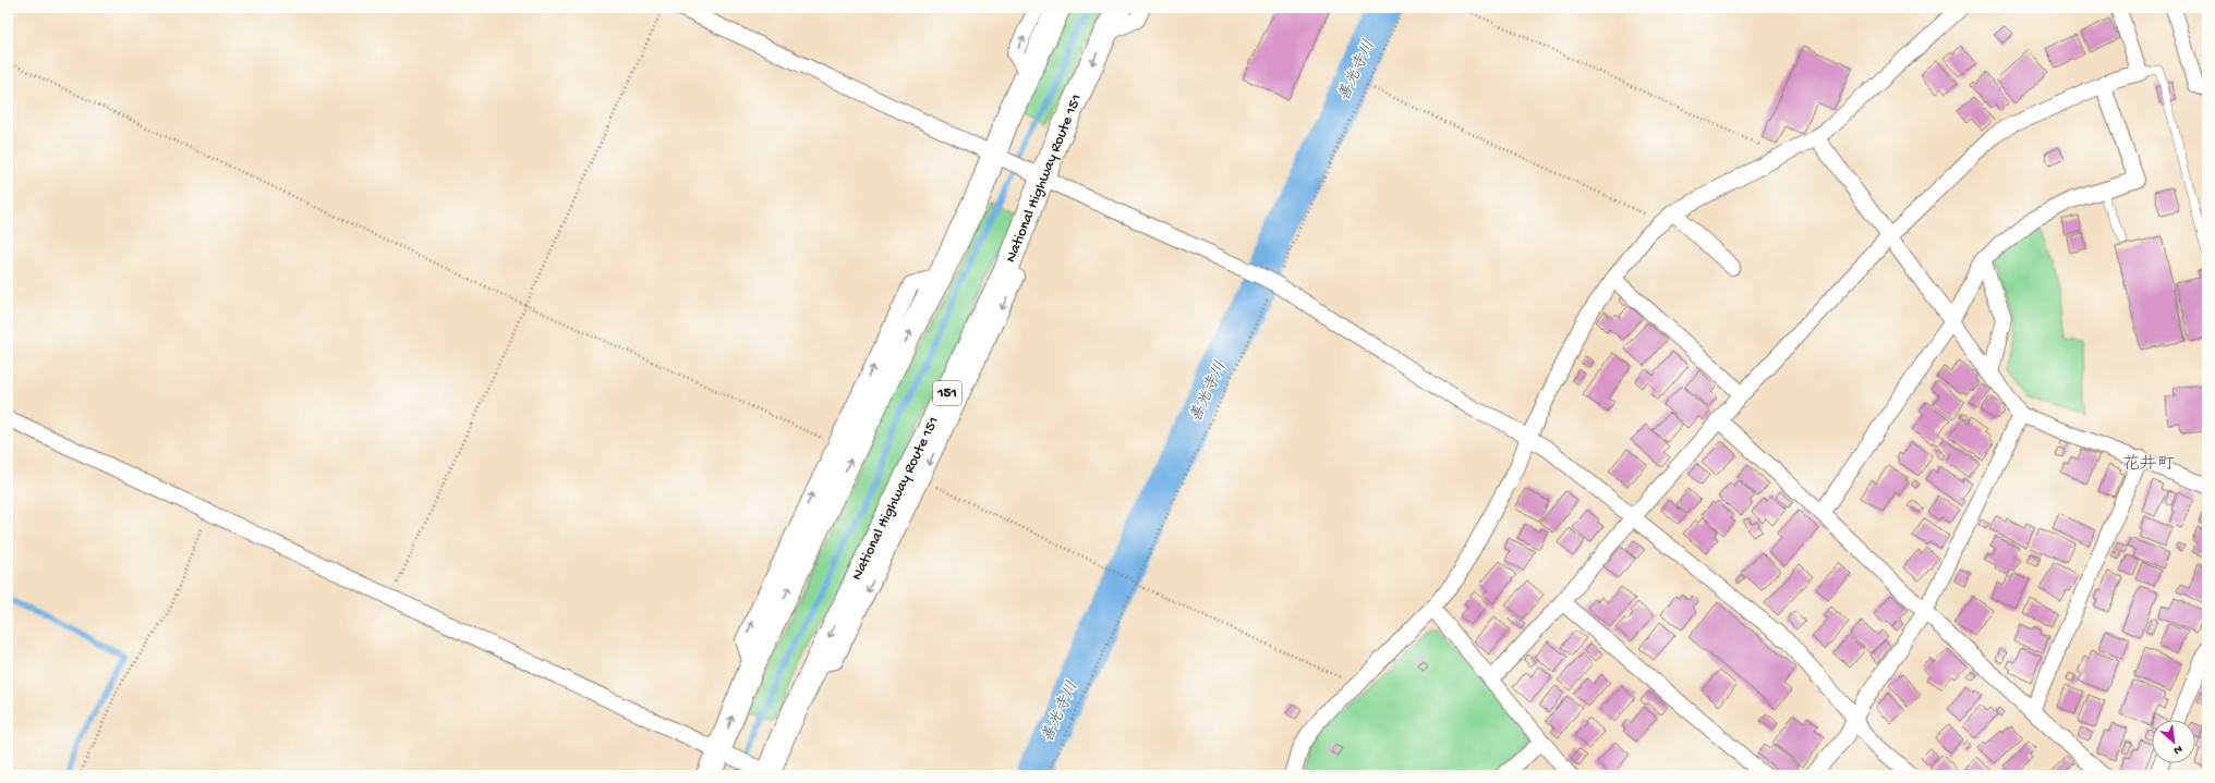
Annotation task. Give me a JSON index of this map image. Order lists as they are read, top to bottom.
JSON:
{
  "streets": {
    "highway": ["National Highway Route 151", "151"]
  },
  "districts": ["花井町"],
  "water": ["善光寺川"],
  "north": "bottom right"
}
